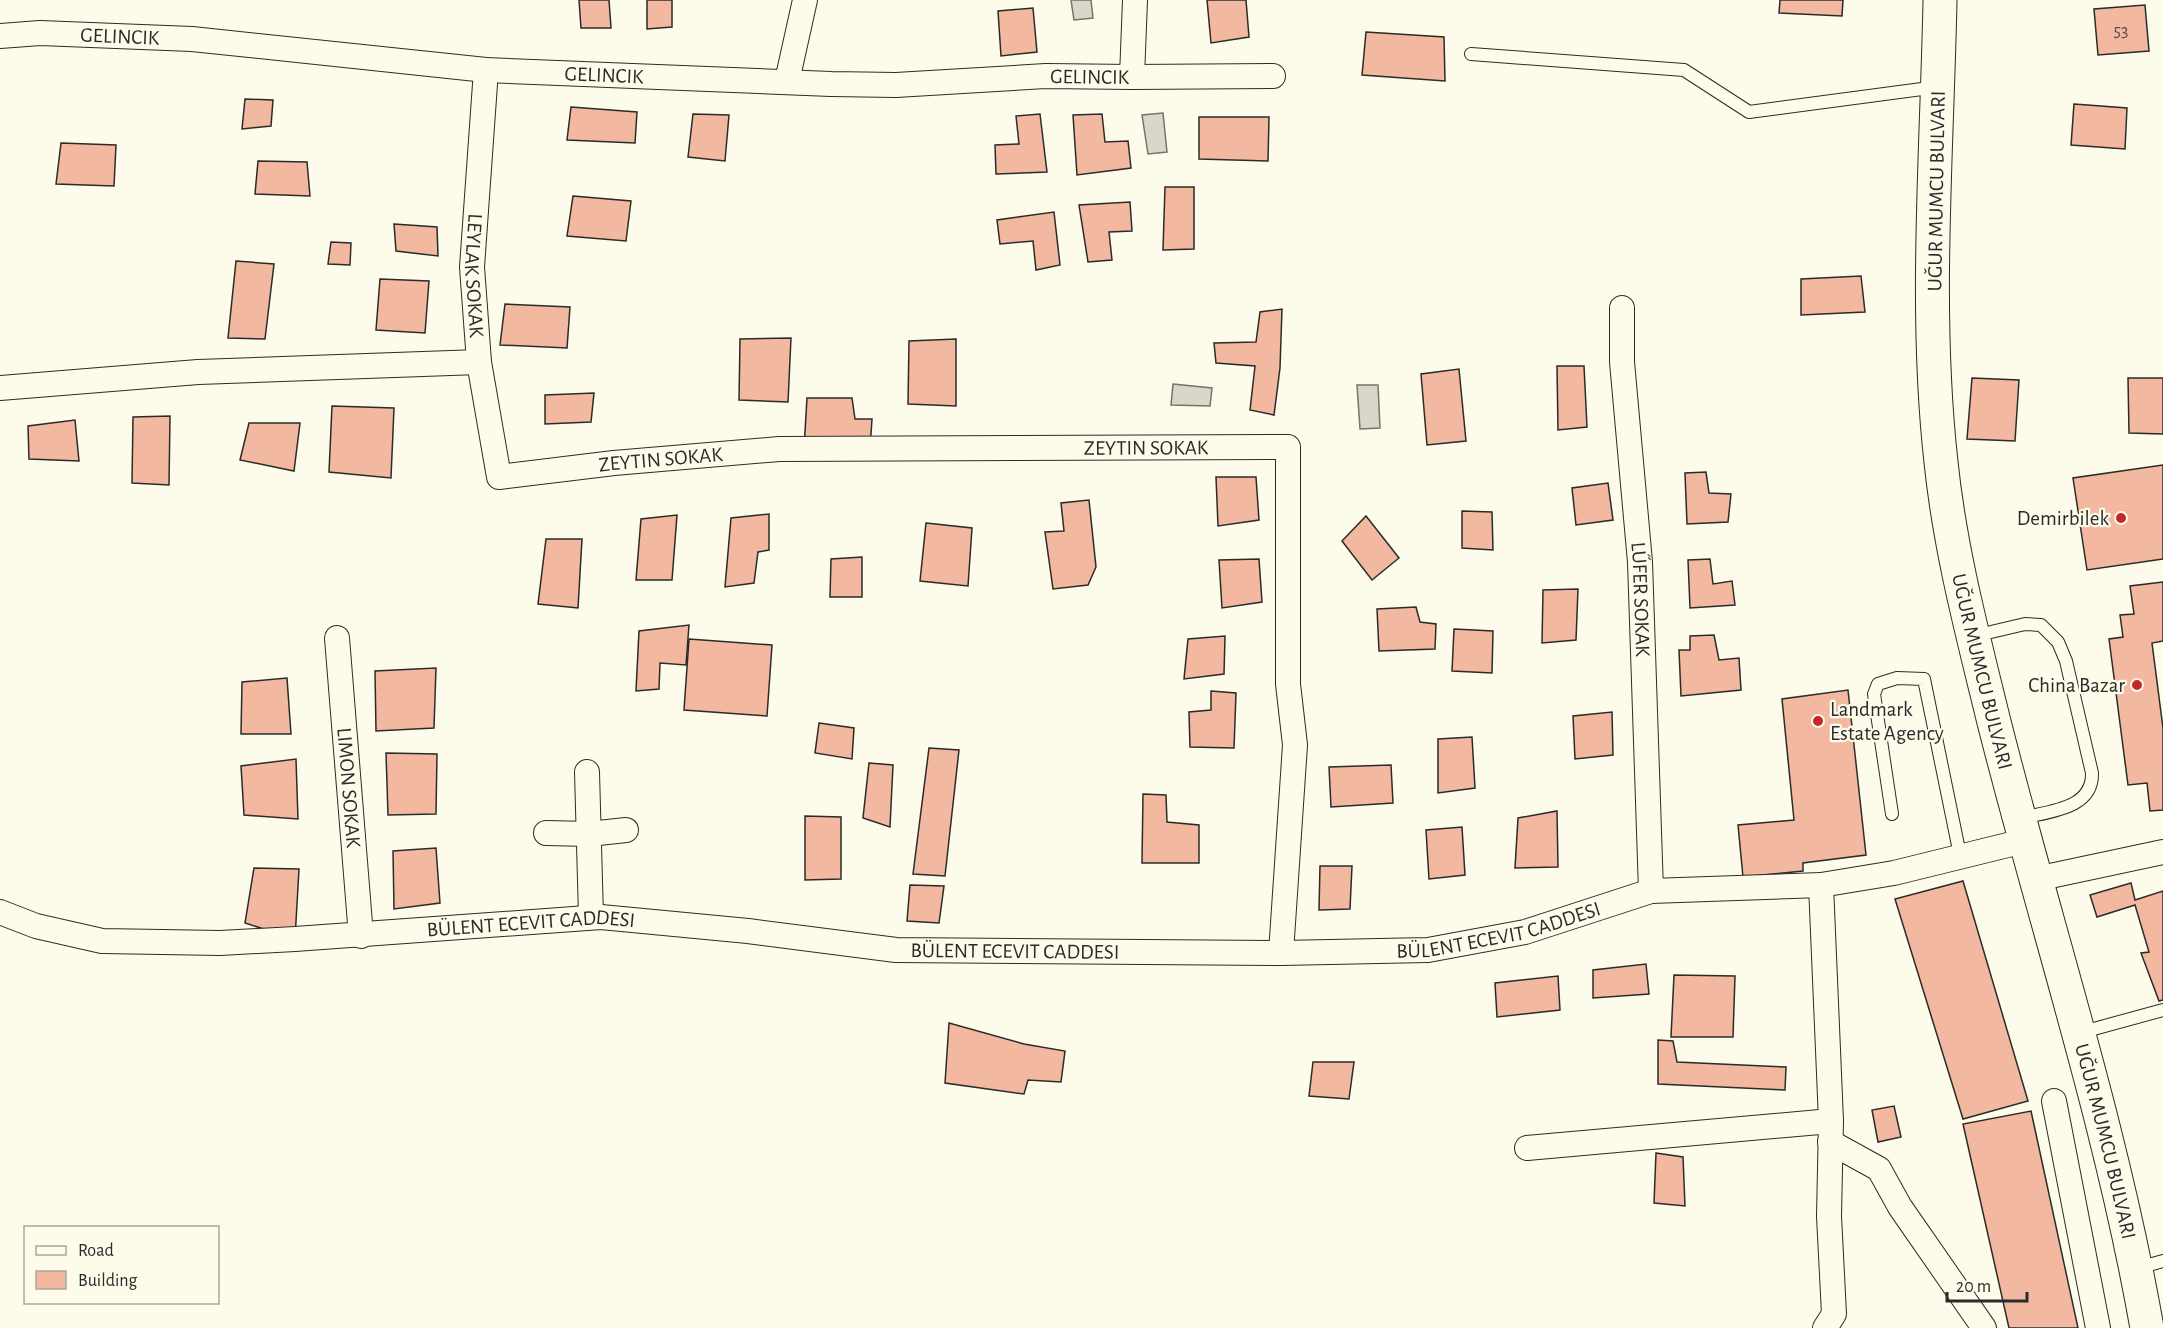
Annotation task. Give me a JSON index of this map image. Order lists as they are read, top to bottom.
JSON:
{
  "streets": {
    "street": [
      "GELINCIK",
      "LEYLAK SOKAK",
      "ZEYTIN SOKAK",
      "LŰFER SOKAK",
      "LIMON SOKAK",
      "BÜLENT ECEVIT CADDESI"
    ]
  },
  "crossings": [
    ["GELINCIK", "LEYLAK SOKAK"],
    ["LEYLAK SOKAK", "ZEYTIN SOKAK"],
    ["ZEYTIN SOKAK", "BÜLENT ECEVIT CADDESI"],
    ["LŰFER SOKAK", "BÜLENT ECEVIT CADDESI"],
    ["LIMON SOKAK", "BÜLENT ECEVIT CADDESI"]
  ],
  "places": ["Demirbilek", "China Bazar", "Landmark Estate Agency"],
  "house_numbers": ["53"],
  "legend": ["Road", "Building"],
  "scale_bar": "20 m"
}
